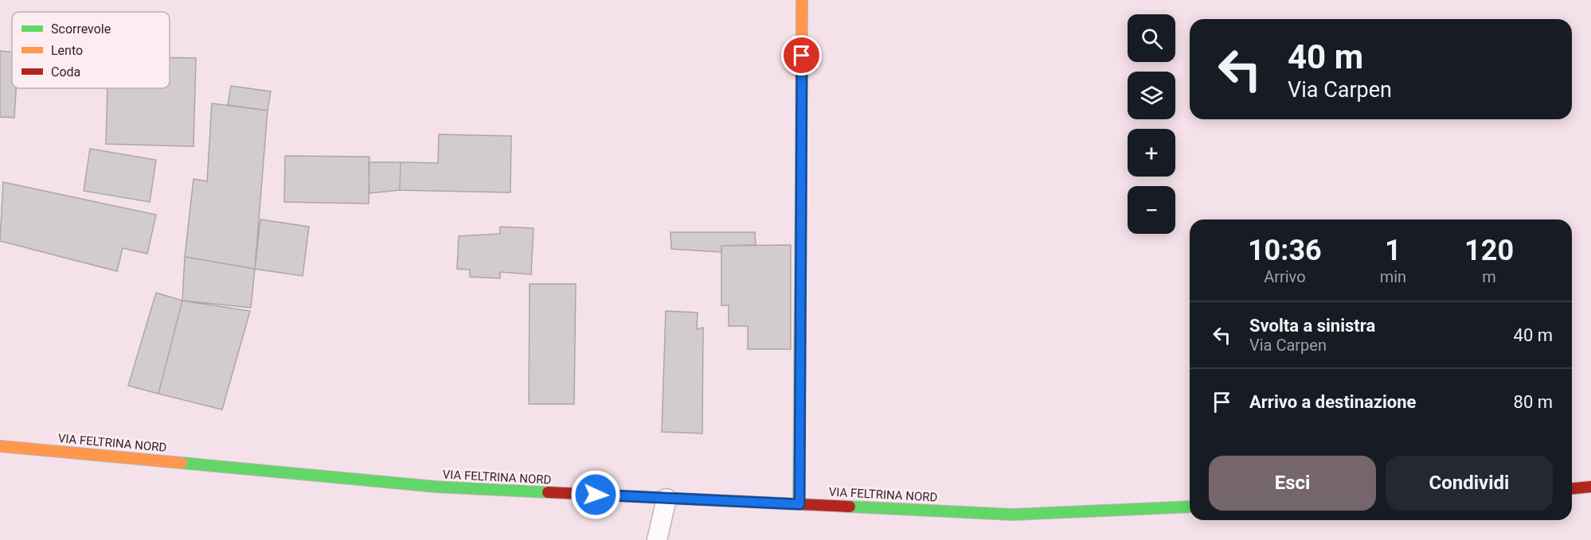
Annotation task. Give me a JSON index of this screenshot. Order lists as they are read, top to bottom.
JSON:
{
  "streets": {
    "main road": ["VIA FELTRINA NORD"]
  },
  "legend": ["Scorrevole", "Lento", "Coda"],
  "page": {
    "map_buttons": ["+", "−"],
    "turn": ["40 m", "Via Carpen"],
    "eta": [
      "10:36",
      "Arrivo",
      "1",
      "min",
      "120",
      "m"
    ],
    "list": [
      {
        "name": "Svolta a sinistra",
        "note": "Via Carpen",
        "value": "40 m"
      },
      {
        "name": "Arrivo a destinazione",
        "value": "80 m"
      }
    ],
    "buttons": ["Esci", "Condividi"]
  }
}
